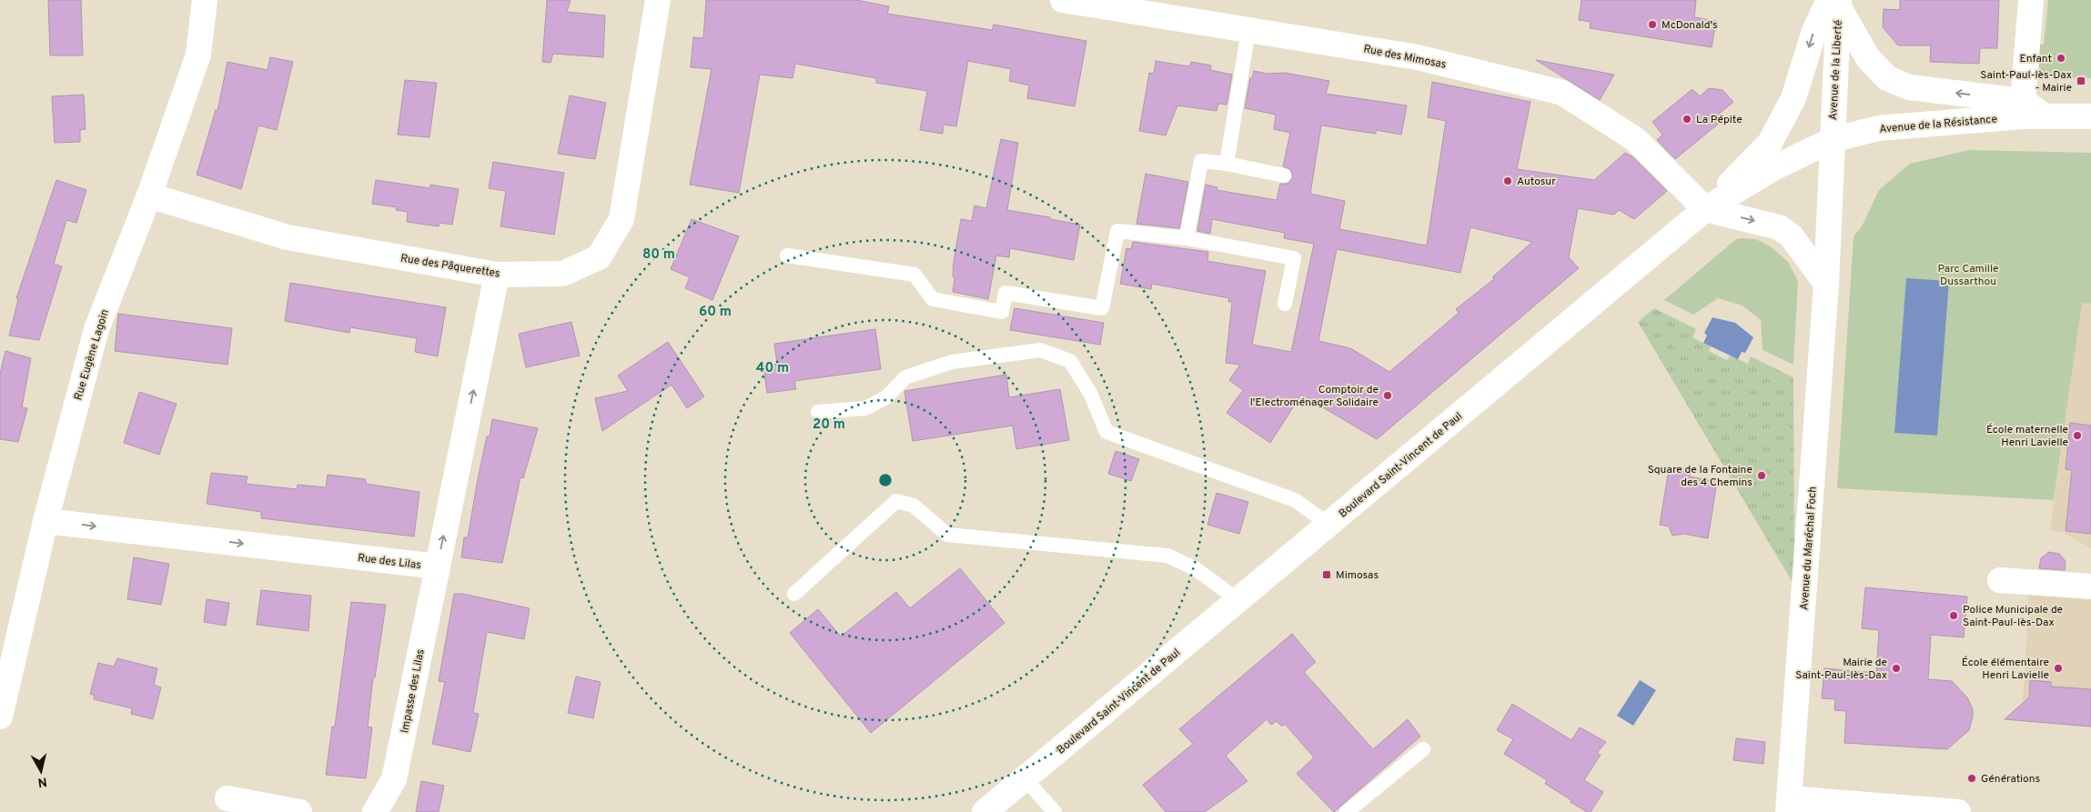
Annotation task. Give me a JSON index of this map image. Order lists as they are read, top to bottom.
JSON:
{
  "streets": {
    "street": [
      "Rue des Mimosas",
      "Avenue de la Liberté",
      "Avenue de la Résistance",
      "Rue des Pâquerettes",
      "Rue Eugène Lagoin",
      "Boulevard Saint-Vincent de Paul",
      "Avenue du Maréchal Foch",
      "Rue des Lilas",
      "Impasse des Lilas"
    ]
  },
  "crossings": [
    ["Rue des Mimosas", "Boulevard Saint-Vincent de Paul"],
    ["Avenue de la Liberté", "Avenue de la Résistance"],
    ["Avenue de la Liberté", "Boulevard Saint-Vincent de Paul"],
    ["Avenue de la Liberté", "Avenue du Maréchal Foch"],
    ["Avenue de la Résistance", "Boulevard Saint-Vincent de Paul"],
    ["Avenue de la Résistance", "Avenue du Maréchal Foch"],
    ["Rue des Pâquerettes", "Rue Eugène Lagoin"],
    ["Rue des Pâquerettes", "Rue des Lilas"],
    ["Rue Eugène Lagoin", "Rue des Lilas"],
    ["Boulevard Saint-Vincent de Paul", "Avenue du Maréchal Foch"],
    ["Rue des Lilas", "Impasse des Lilas"]
  ],
  "parks": ["Parc Camille Dussarthou"],
  "places": {
    "other": [
      "McDonald's",
      "Enfant",
      "La Pépite",
      "Autosur",
      "Comptoir de l'Electroménager Solidaire",
      "École maternelle Henri Lavielle",
      "Square de la Fontaine des 4 Chemins",
      "Police Municipale de Saint-Paul-lès-Dax",
      "Mairie de Saint-Paul-lès-Dax",
      "École élémentaire Henri Lavielle",
      "Générations"
    ],
    "transit": ["Saint-Paul-lès-Dax - Mairie", "Mimosas"]
  },
  "north": "bottom",
  "rings": [
    "80 m",
    "60 m",
    "40 m",
    "20 m"
  ]
}
